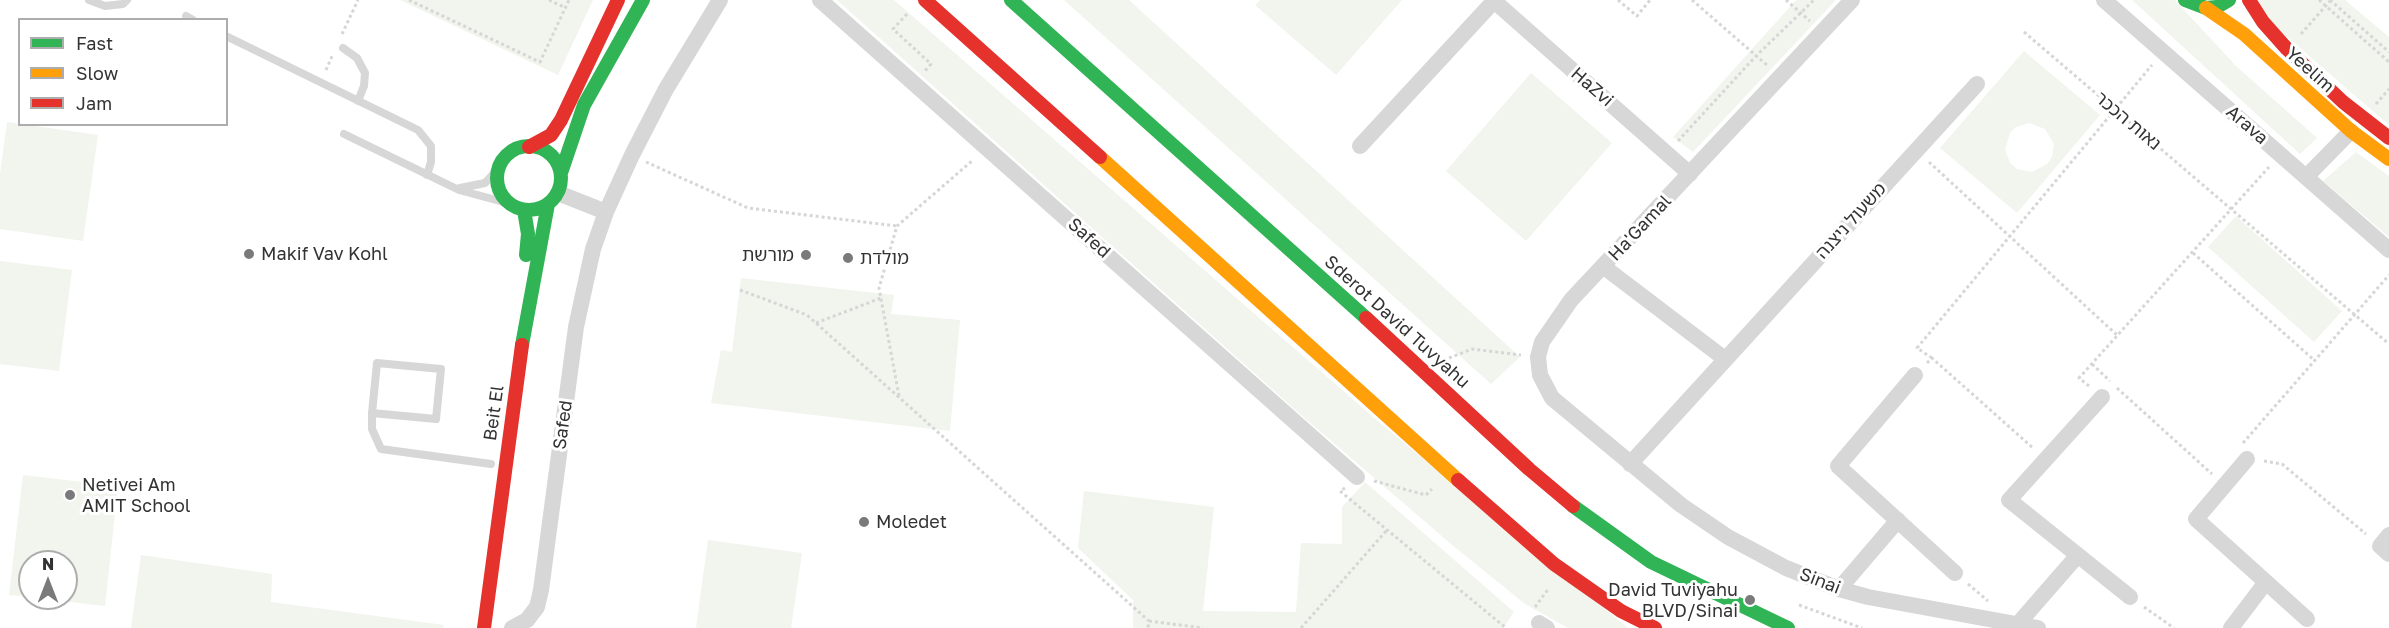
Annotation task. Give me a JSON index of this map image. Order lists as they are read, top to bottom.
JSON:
{
  "streets": {
    "main road": ["Yeelim", "Sderot David Tuvyahu", "Beit El"],
    "street": [
      "HaZvi",
      "Arava",
      "משעול ניצנה",
      "Ha'Gamal",
      "Safed",
      "Sinai"
    ],
    "path": ["נאות הככר"]
  },
  "crossings": [
    ["HaZvi", "Ha'Gamal"],
    ["משעול ניצנה", "Sinai"]
  ],
  "places": [
    "Makif Vav Kohl",
    "מורשת",
    "מולדת",
    "Netivei Am AMIT School",
    "Moledet",
    "David Tuviyahu BLVD/Sinai"
  ],
  "legend": ["Fast", "Slow", "Jam"],
  "north": "top"
}
